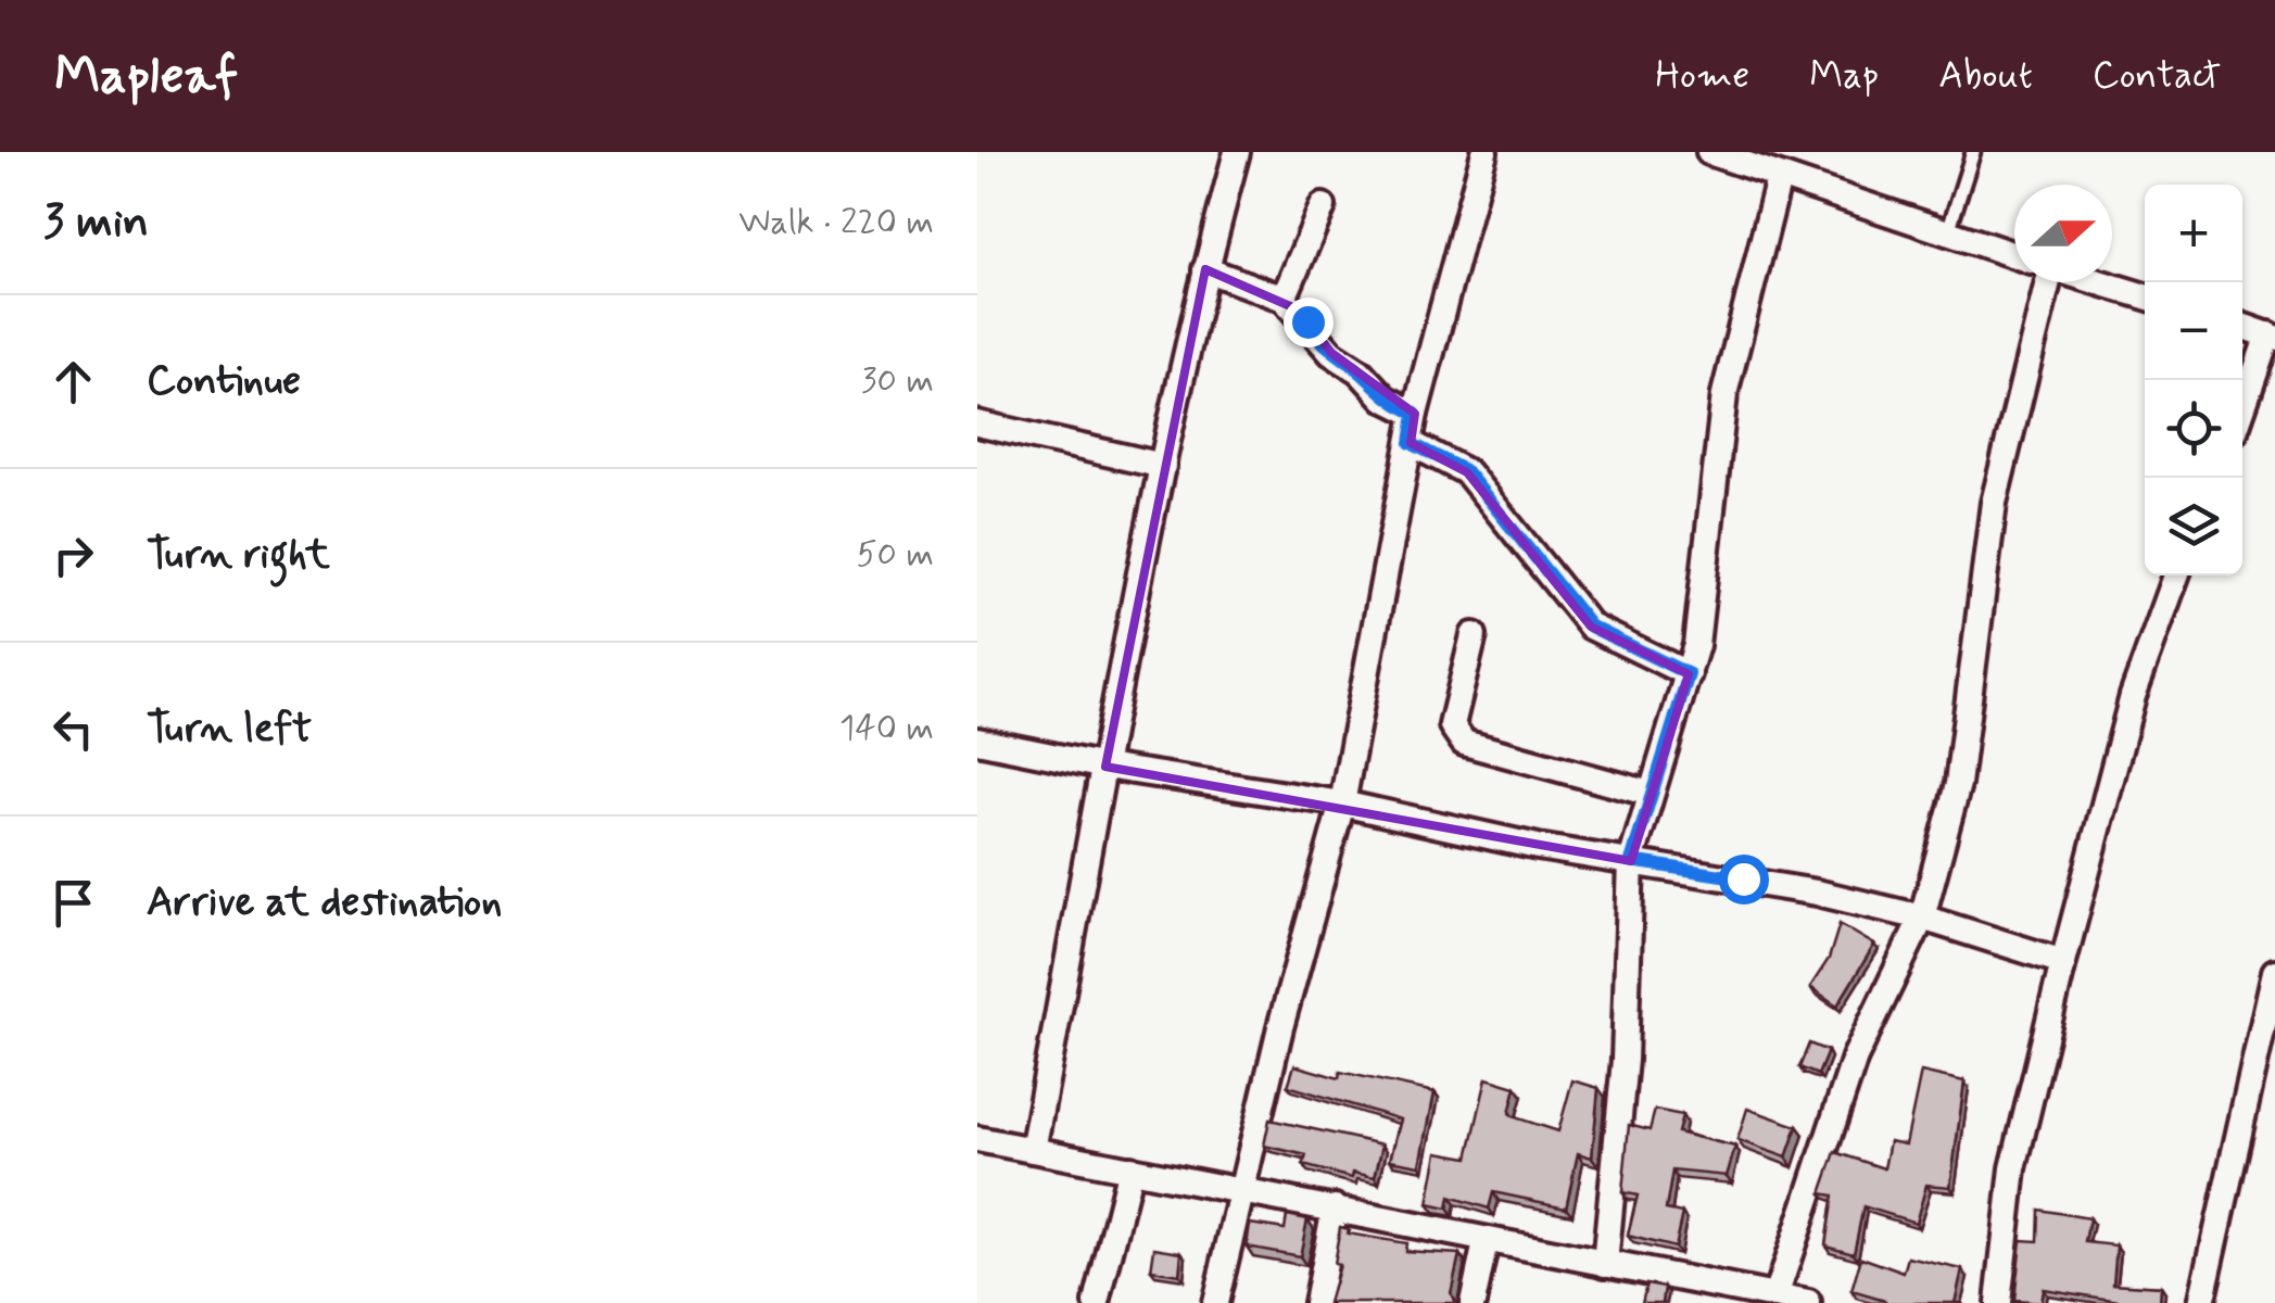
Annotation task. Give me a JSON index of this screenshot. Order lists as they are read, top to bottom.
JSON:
{
  "north": "right",
  "page": {
    "header": "Mapleaf",
    "nav": [
      "Home",
      "Map",
      "About",
      "Contact"
    ],
    "heading": ["3 min", "Walk · 220 m"],
    "map_buttons": ["+", "−"],
    "list": [
      ["Continue", "30 m"],
      ["Turn right", "50 m"],
      ["Turn left", "140 m"],
      "Arrive at destination"
    ]
  }
}
